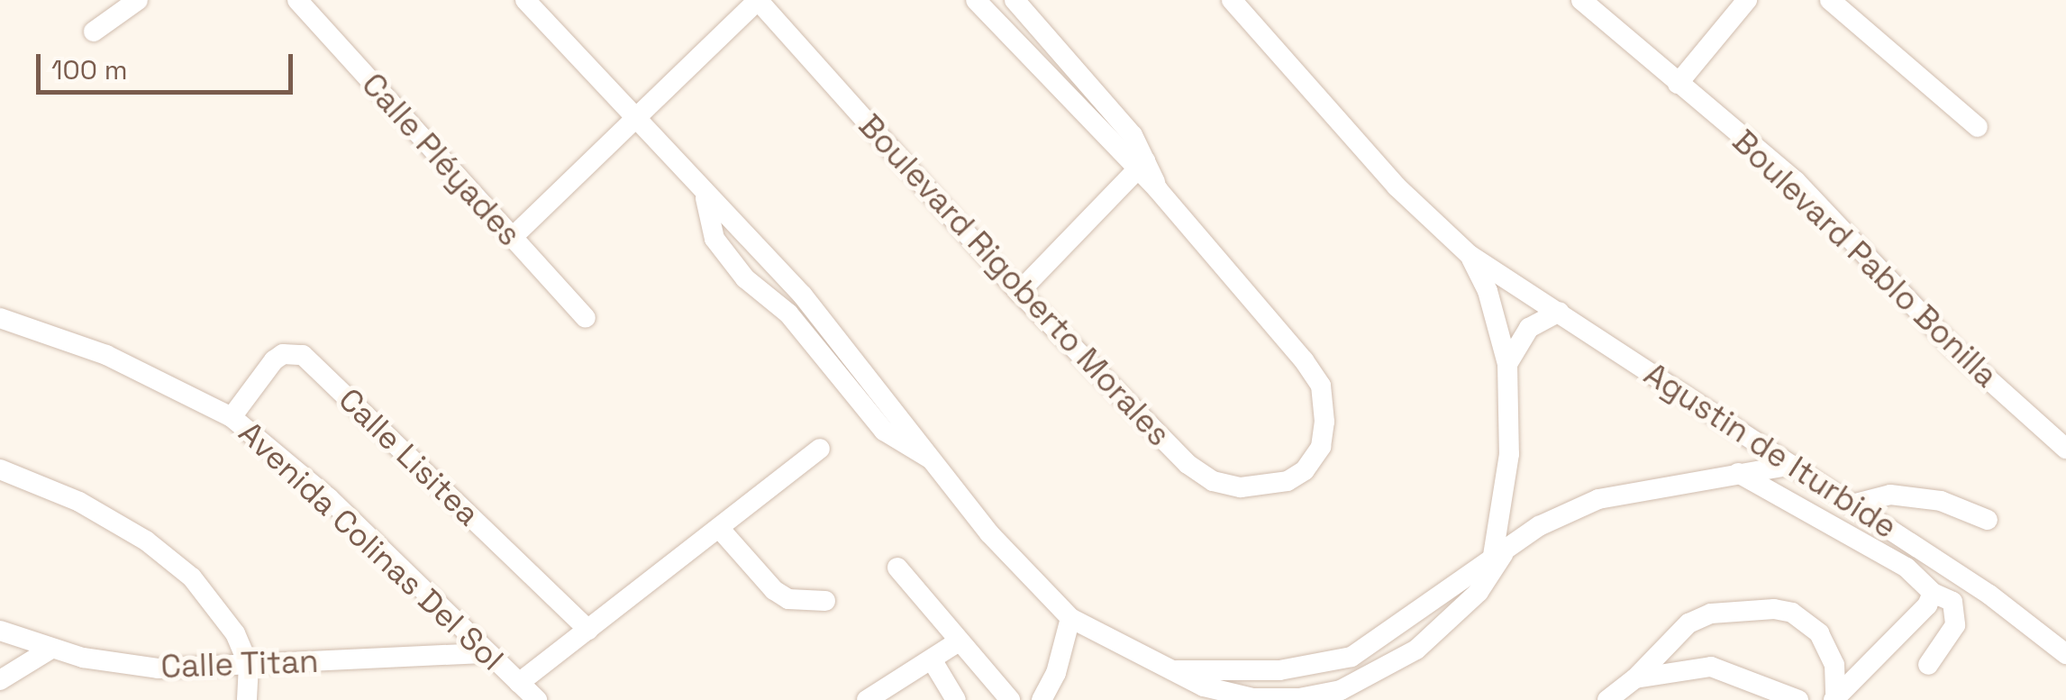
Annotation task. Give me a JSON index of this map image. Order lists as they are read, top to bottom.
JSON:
{
  "streets": {
    "street": [
      "Calle Pléyades",
      "Boulevard Pablo Bonilla",
      "Boulevard Rigoberto Morales",
      "Agustin de Iturbide",
      "Calle Lisitea",
      "Avenida Colinas Del Sol",
      "Calle Titan"
    ]
  },
  "crossings": [
    ["Calle Lisitea", "Avenida Colinas Del Sol"],
    ["Avenida Colinas Del Sol", "Calle Titan"]
  ],
  "scale_bar": "100 m"
}
